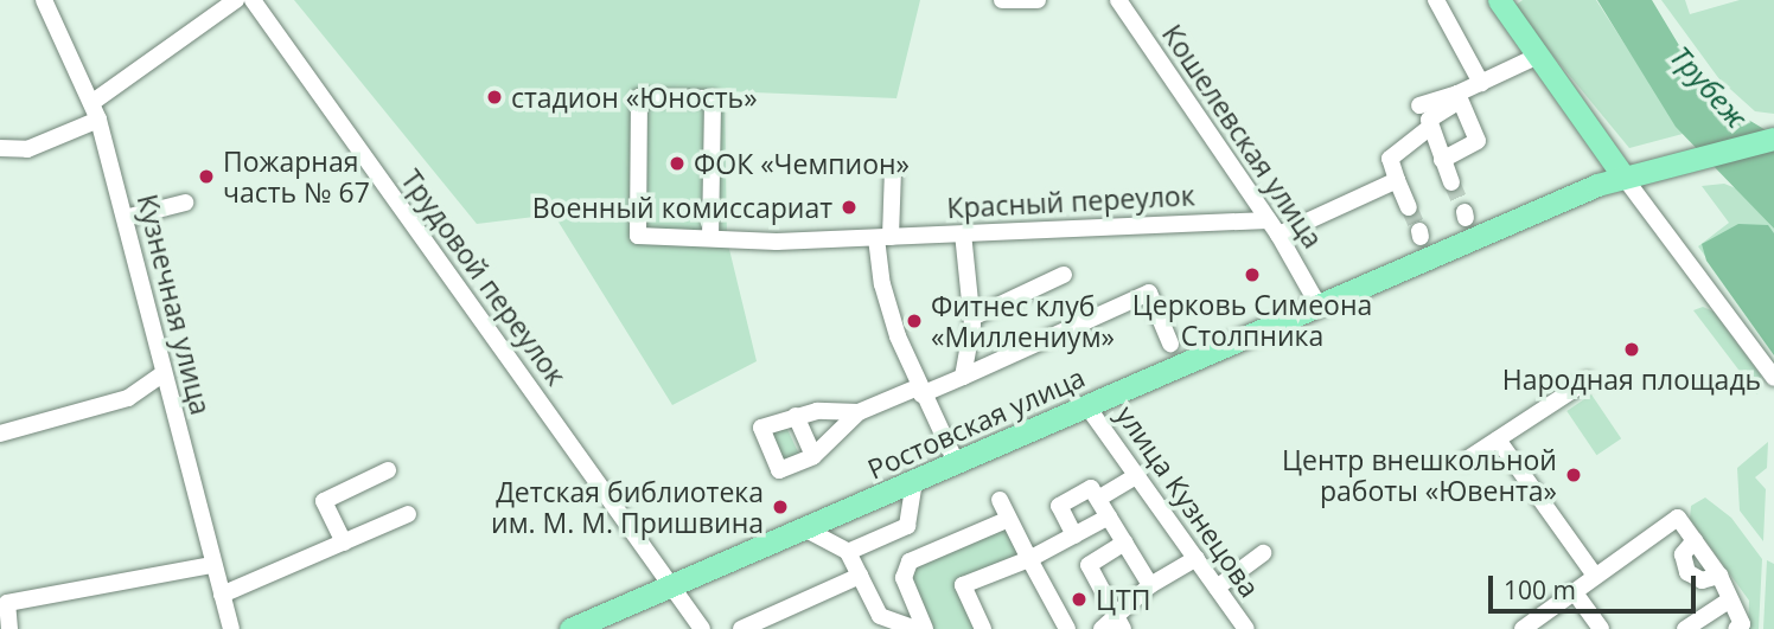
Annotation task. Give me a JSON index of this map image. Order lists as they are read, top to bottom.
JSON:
{
  "streets": {
    "main road": ["Ростовская улица"],
    "street": [
      "Кошелевская улица",
      "Красный переулок",
      "Трудовой переулок",
      "Кузнечная улица",
      "улица Кузнецова"
    ]
  },
  "crossings": [
    ["Кошелевская улица", "Красный переулок"],
    ["Кошелевская улица", "Ростовская улица"],
    ["Трудовой переулок", "Ростовская улица"],
    ["Ростовская улица", "улица Кузнецова"]
  ],
  "water": ["Трубеж"],
  "places": [
    "стадион «Юность»",
    "ФОК «Чемпион»",
    "Пожарная часть № 67",
    "Военный комиссариат",
    "Церковь Симеона Столпника",
    "Фитнес клуб «Миллениум»",
    "Народная площадь",
    "Центр внешкольной работы «Ювента»",
    "Детская библиотека им. М. М. Пришвина",
    "ЦТП"
  ],
  "scale_bar": "100 m"
}
